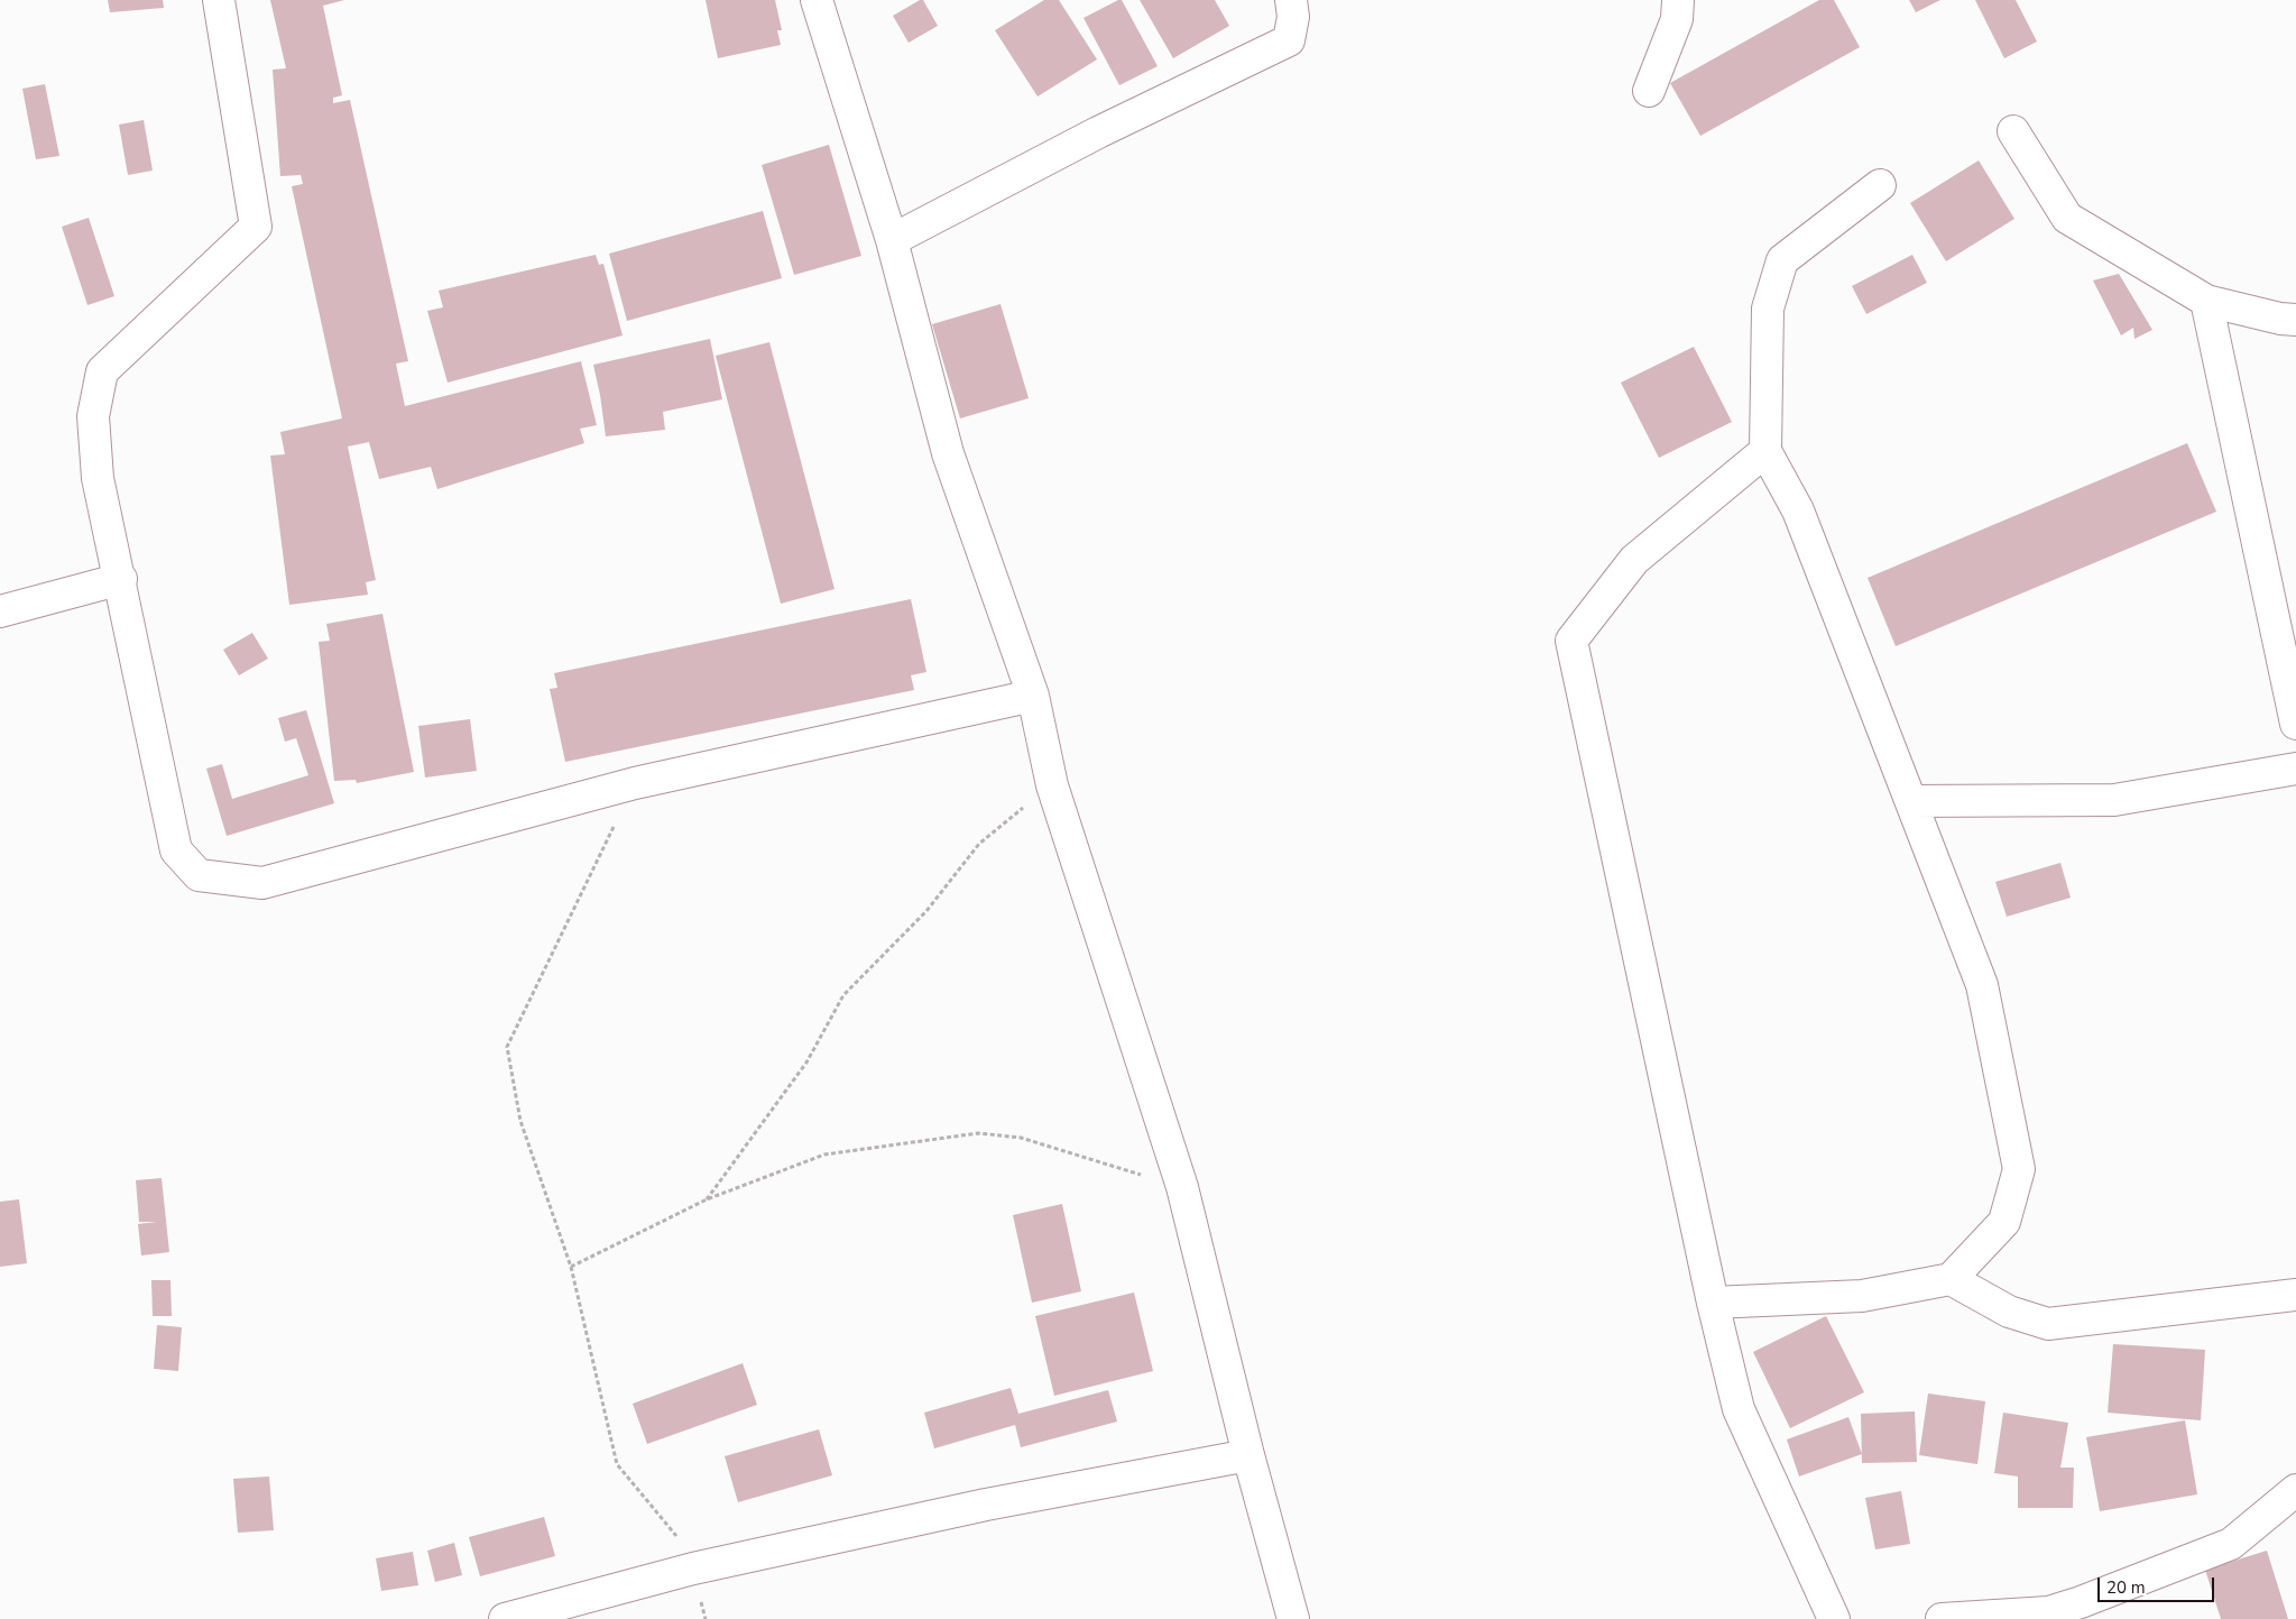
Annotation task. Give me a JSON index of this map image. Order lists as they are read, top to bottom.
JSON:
{
  "scale_bar": "20 m"
}
